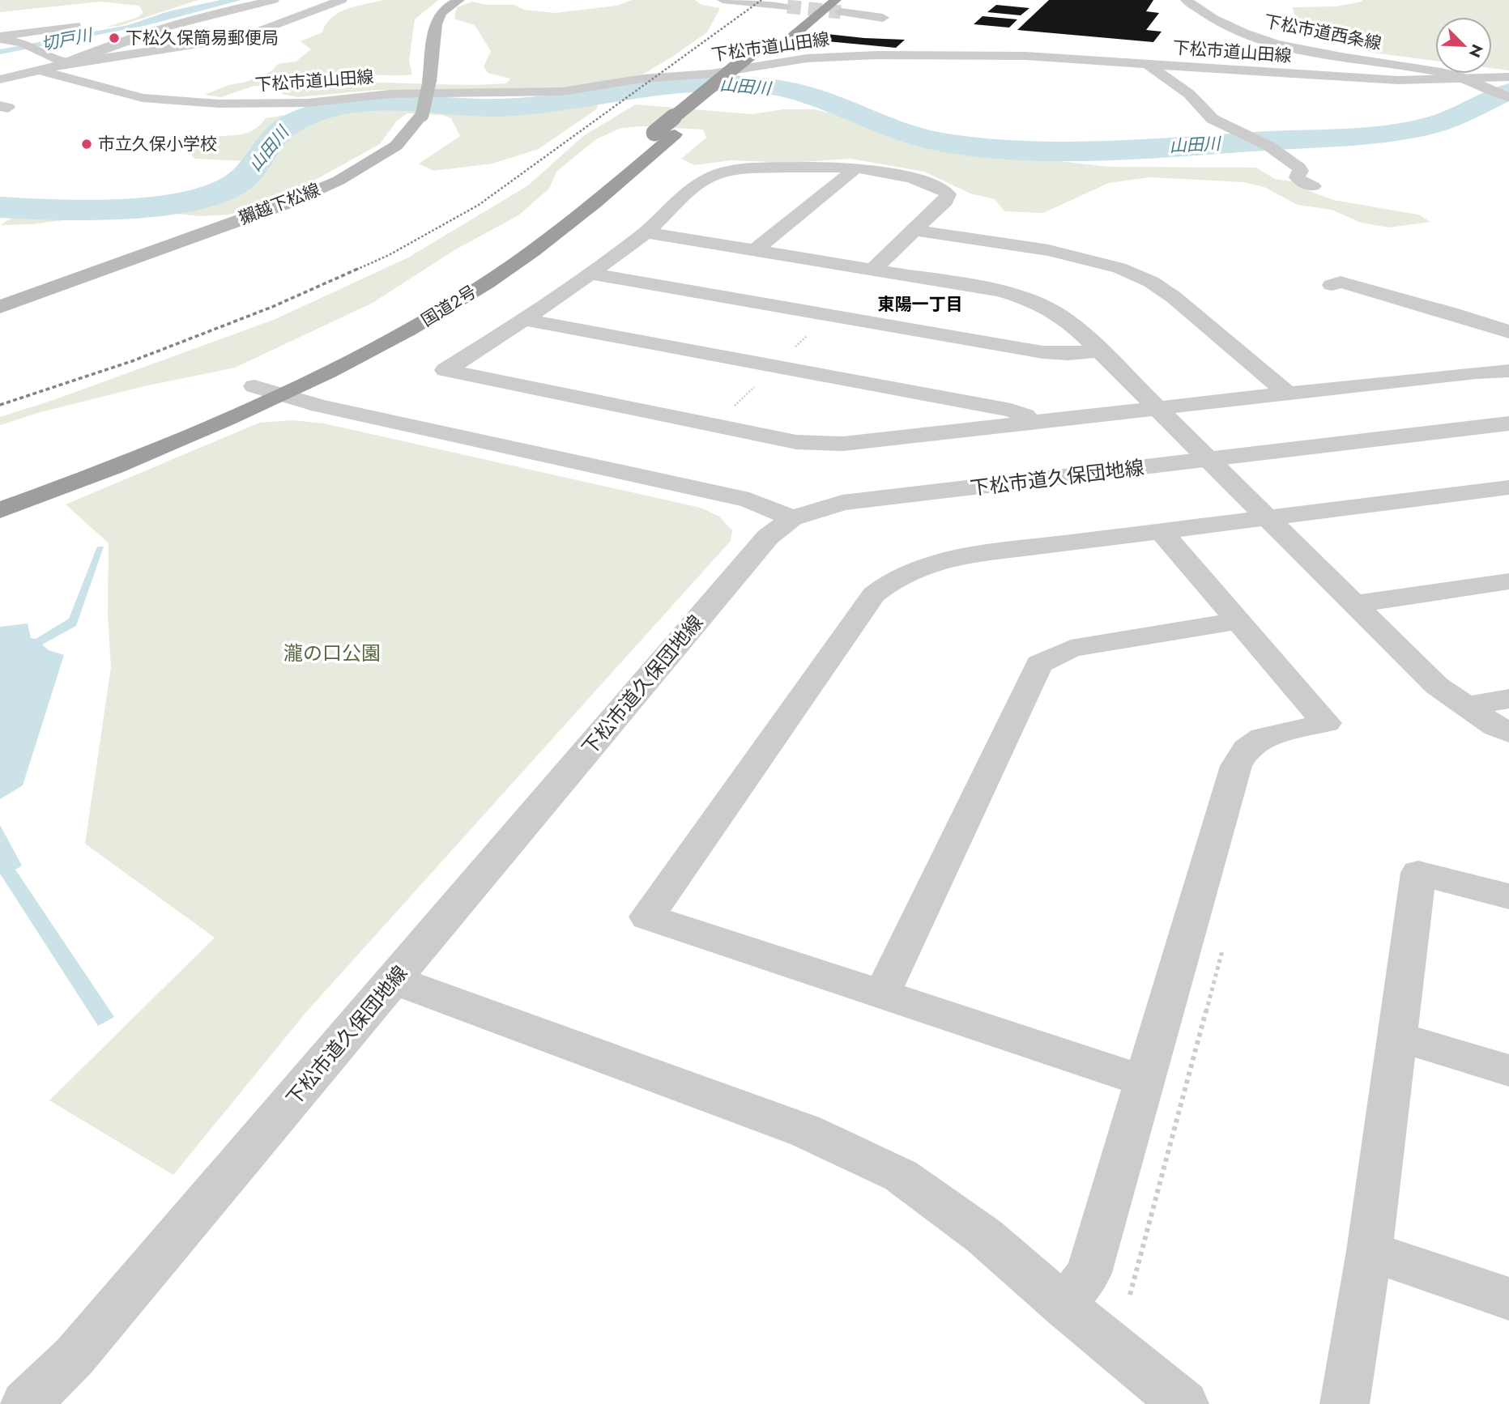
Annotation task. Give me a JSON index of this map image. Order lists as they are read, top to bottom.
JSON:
{
  "streets": {
    "highway": ["国道2号"],
    "main road": ["獺越下松線"],
    "street": ["下松市道西条線", "下松市道山田線", "下松市道久保団地線"]
  },
  "crossings": [
    ["下松市道西条線", "下松市道山田線"]
  ],
  "districts": ["東陽一丁目"],
  "water": ["切戸川", "山田川"],
  "parks": ["瀧の口公園"],
  "places": ["下松久保簡易郵便局", "市立久保小学校"],
  "north": "bottom right"
}
